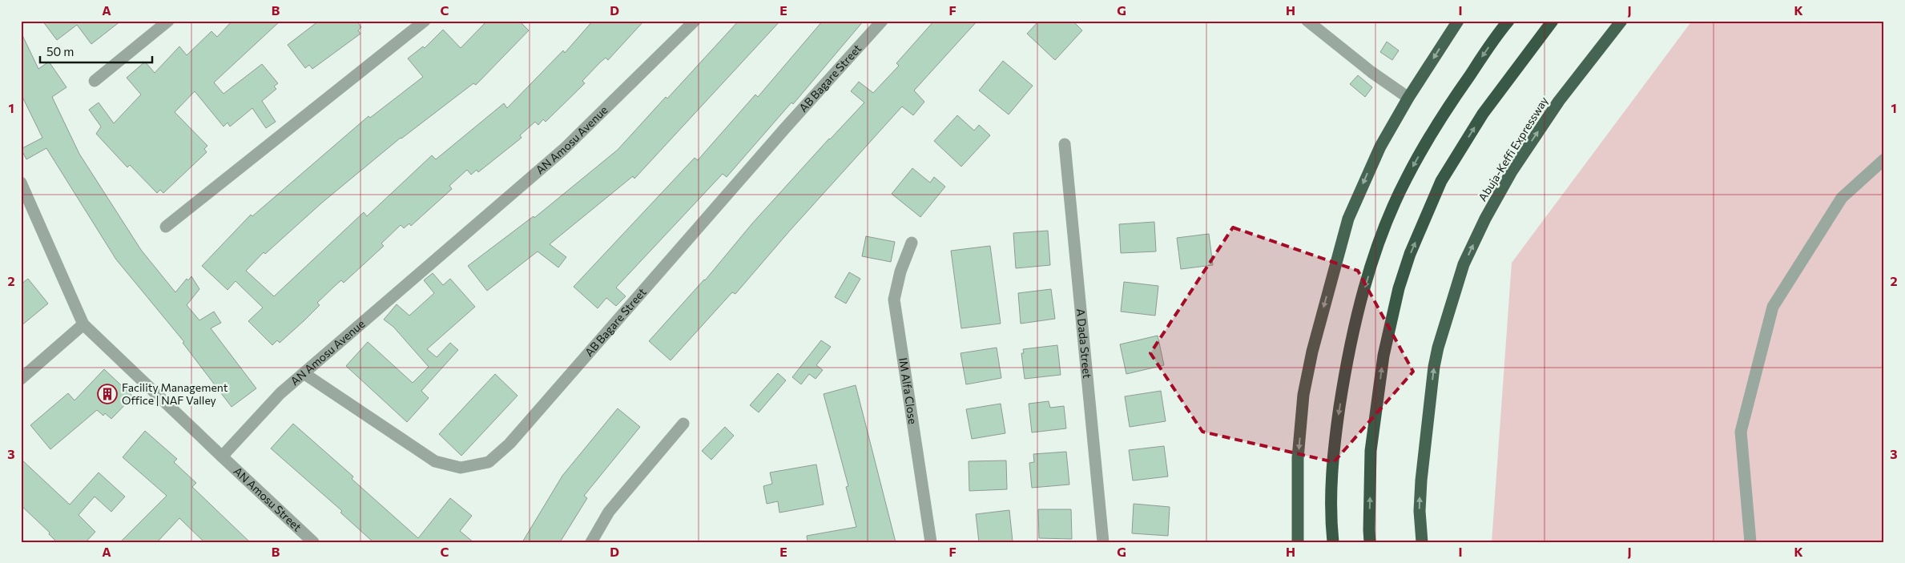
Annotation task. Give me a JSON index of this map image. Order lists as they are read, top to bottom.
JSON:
{
  "streets": {
    "highway": ["Abuja-Keffi Expressway"],
    "street": [
      "AB Bagare Street",
      "AN Amosu Avenue",
      "A Dada Street",
      "IM Alfa Close",
      "AN Amosu Street"
    ]
  },
  "crossings": [
    ["AB Bagare Street", "AN Amosu Avenue"],
    ["AN Amosu Avenue", "AN Amosu Street"]
  ],
  "places": {
    "building": ["Facility Management Office | NAF Valley"]
  },
  "scale_bar": "50 m",
  "grid": {
    "columns": [
      "A",
      "B",
      "C",
      "D",
      "E",
      "F",
      "G",
      "H",
      "I",
      "J",
      "K"
    ],
    "rows": ["1", "2", "3"]
  }
}
